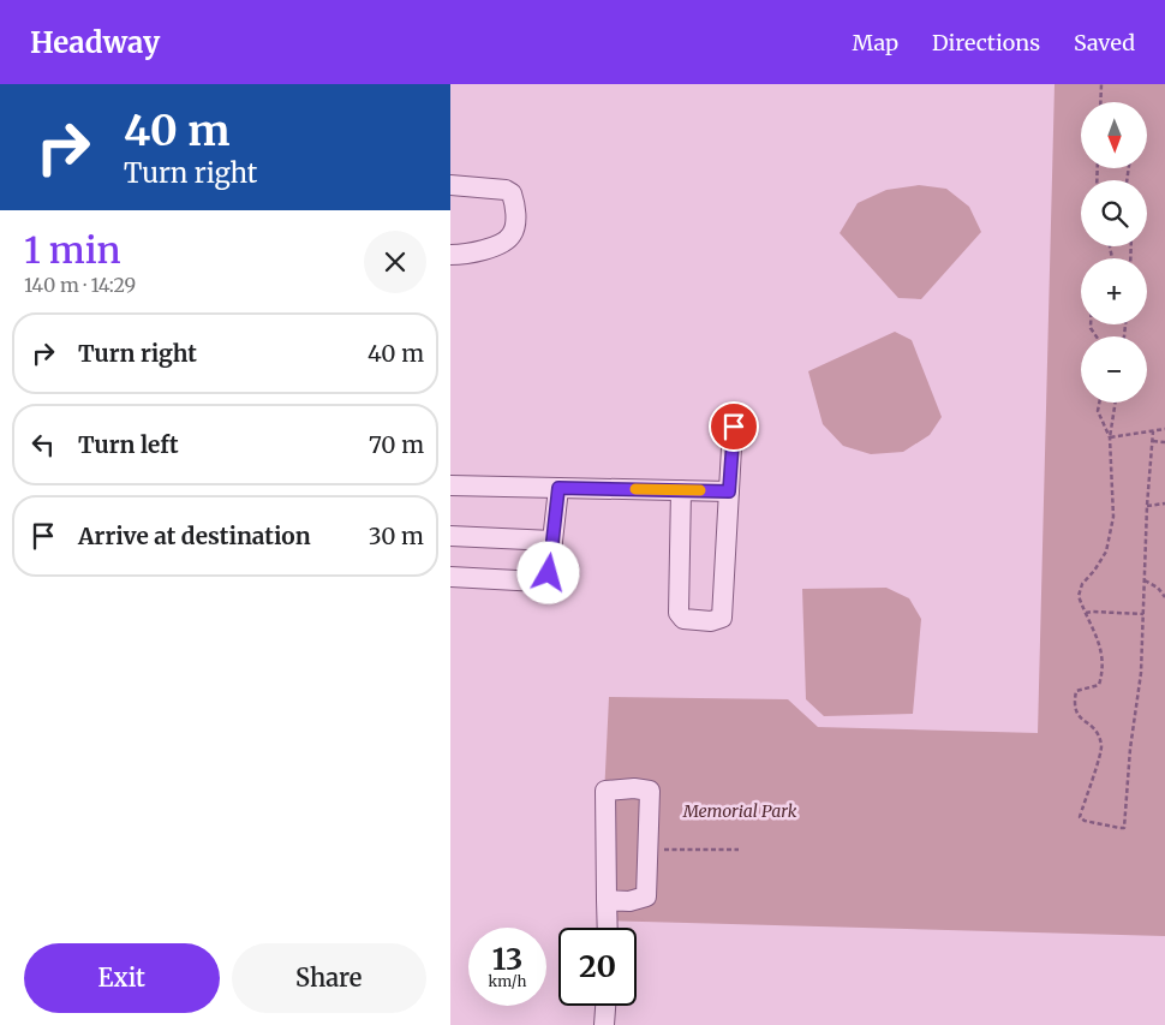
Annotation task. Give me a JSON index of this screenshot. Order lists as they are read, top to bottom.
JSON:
{
  "parks": ["Memorial Park"],
  "north": "bottom",
  "page": {
    "header": "Headway",
    "nav": ["Map", "Directions", "Saved"],
    "turn": ["40 m", "Turn right"],
    "map_buttons": ["+", "−"],
    "heading": ["1 min", "140 m · 14:29"],
    "list": [
      {
        "name": "Turn right",
        "value": "40 m"
      },
      {
        "name": "Turn left",
        "value": "70 m"
      },
      {
        "name": "Arrive at destination",
        "value": "30 m"
      }
    ],
    "speed": "13 km/h",
    "limit": "20",
    "buttons": ["Exit", "Share"]
  }
}
